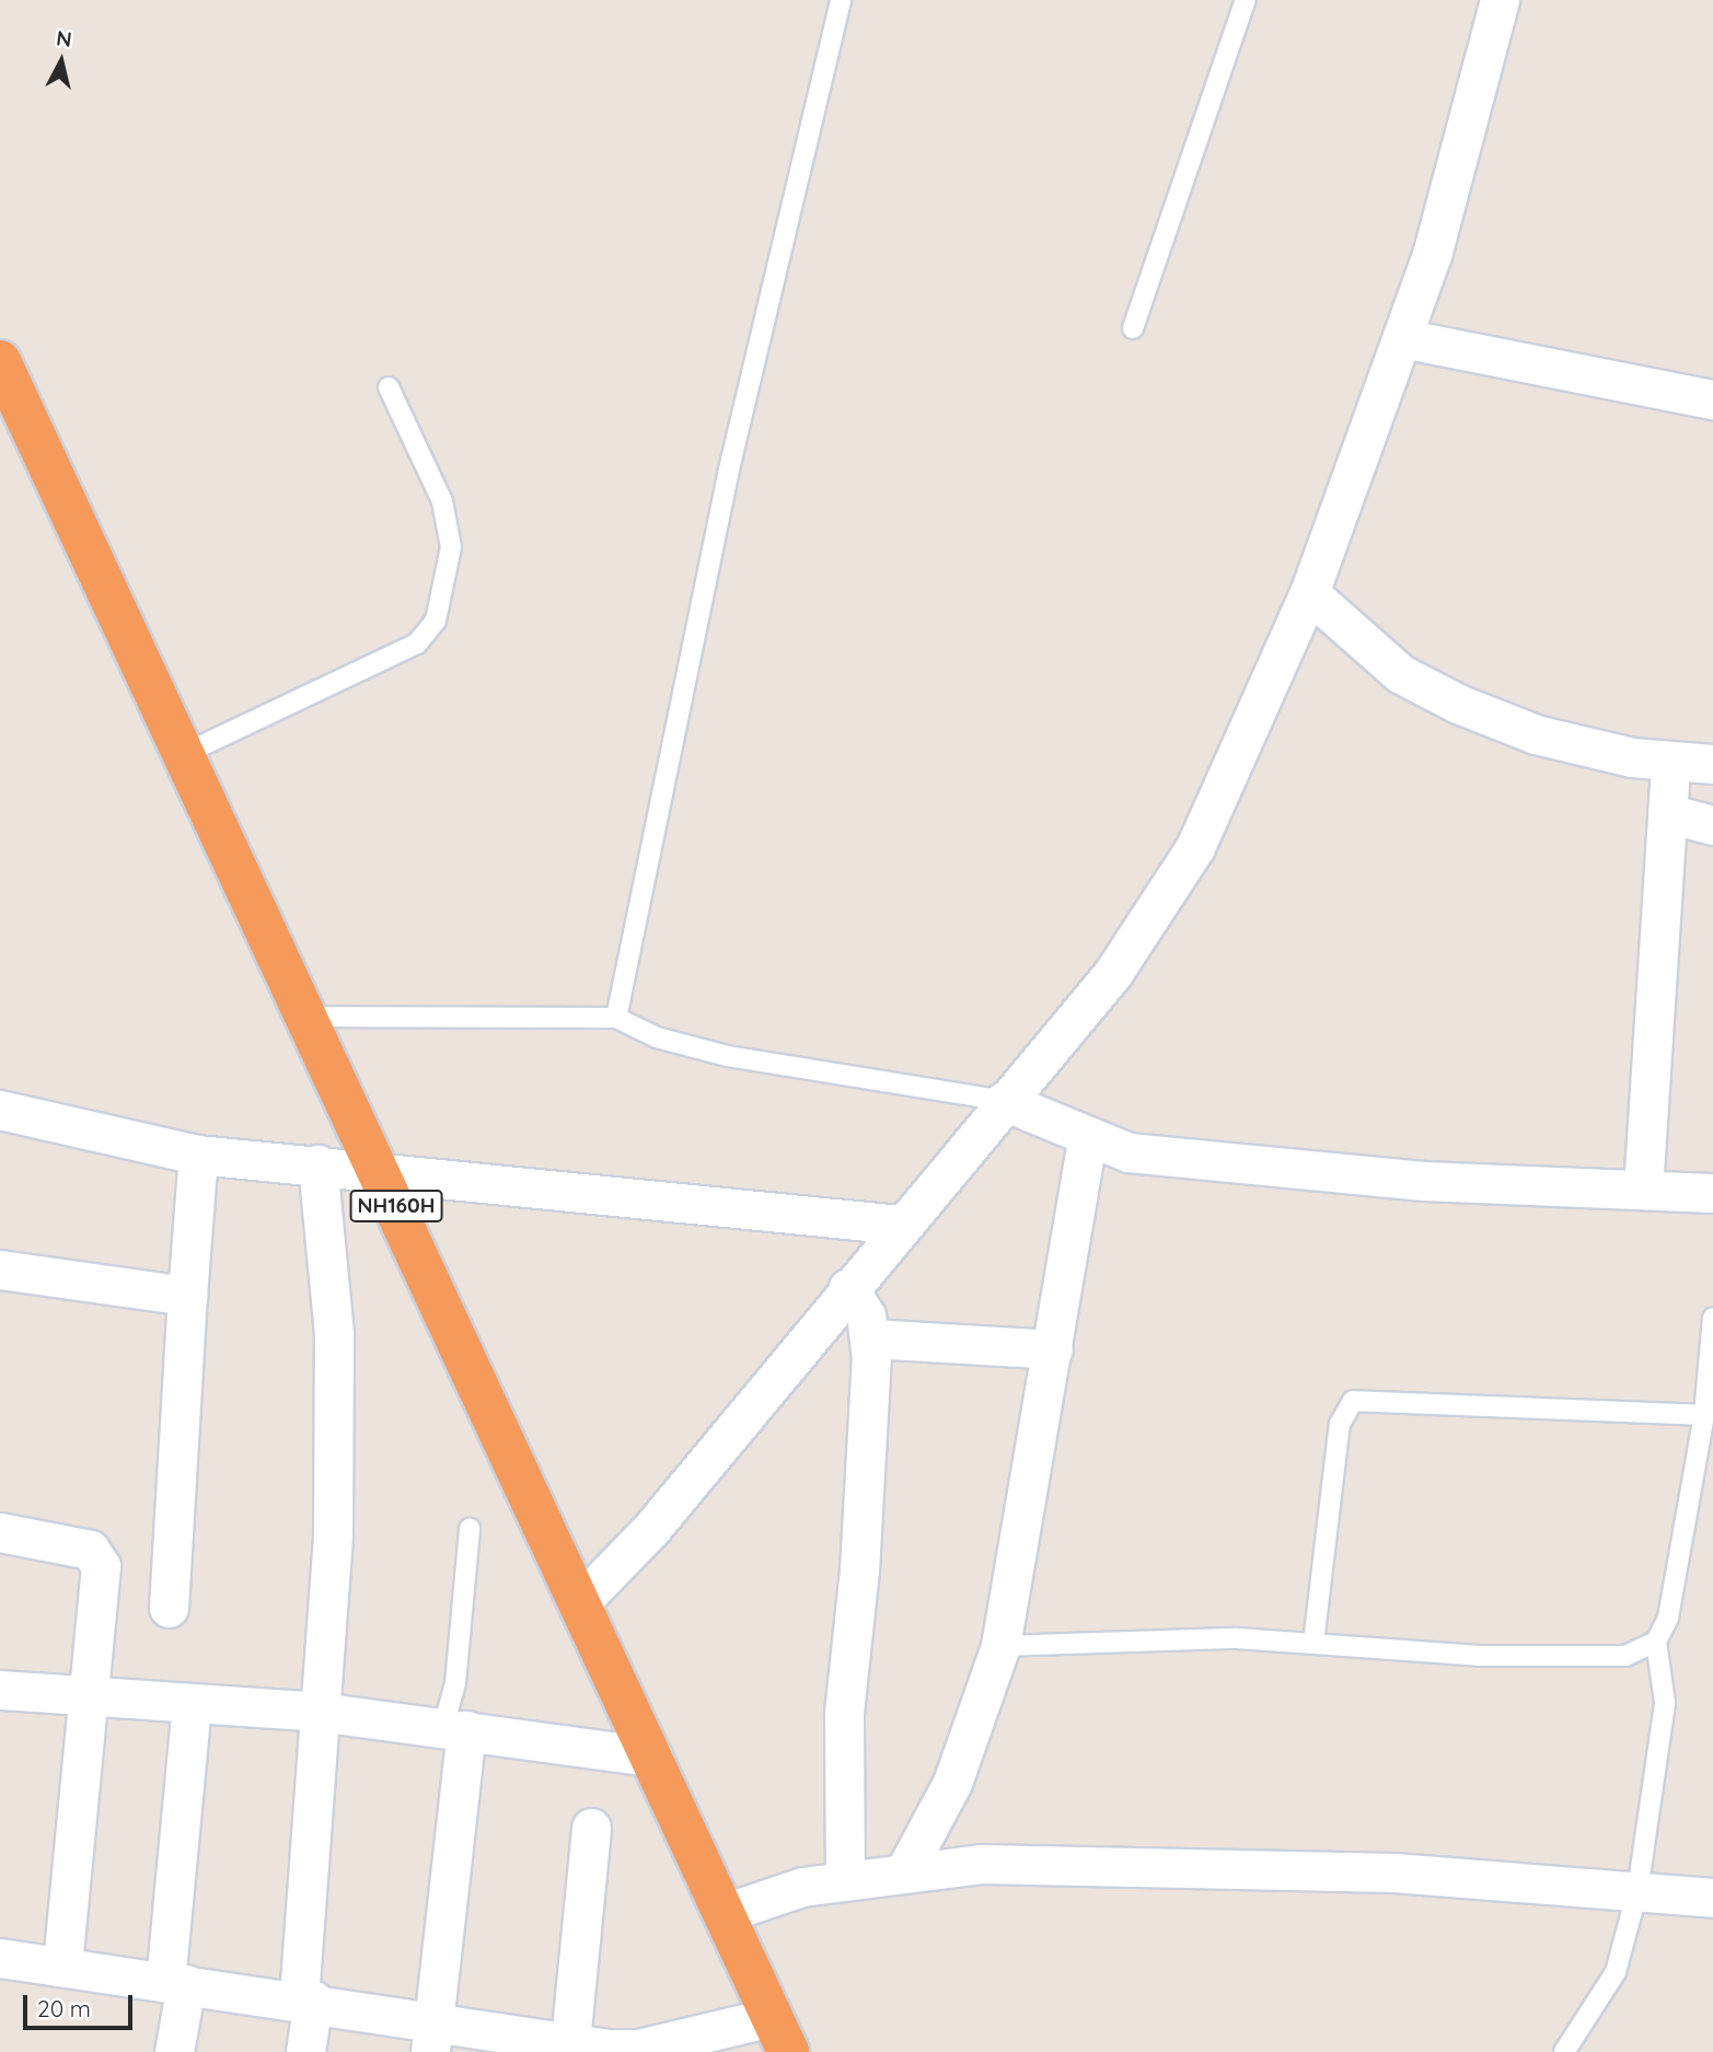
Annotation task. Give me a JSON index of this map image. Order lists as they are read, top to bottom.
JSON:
{
  "streets": {
    "highway": ["NH160H"]
  },
  "scale_bar": "20 m",
  "north": "top"
}
